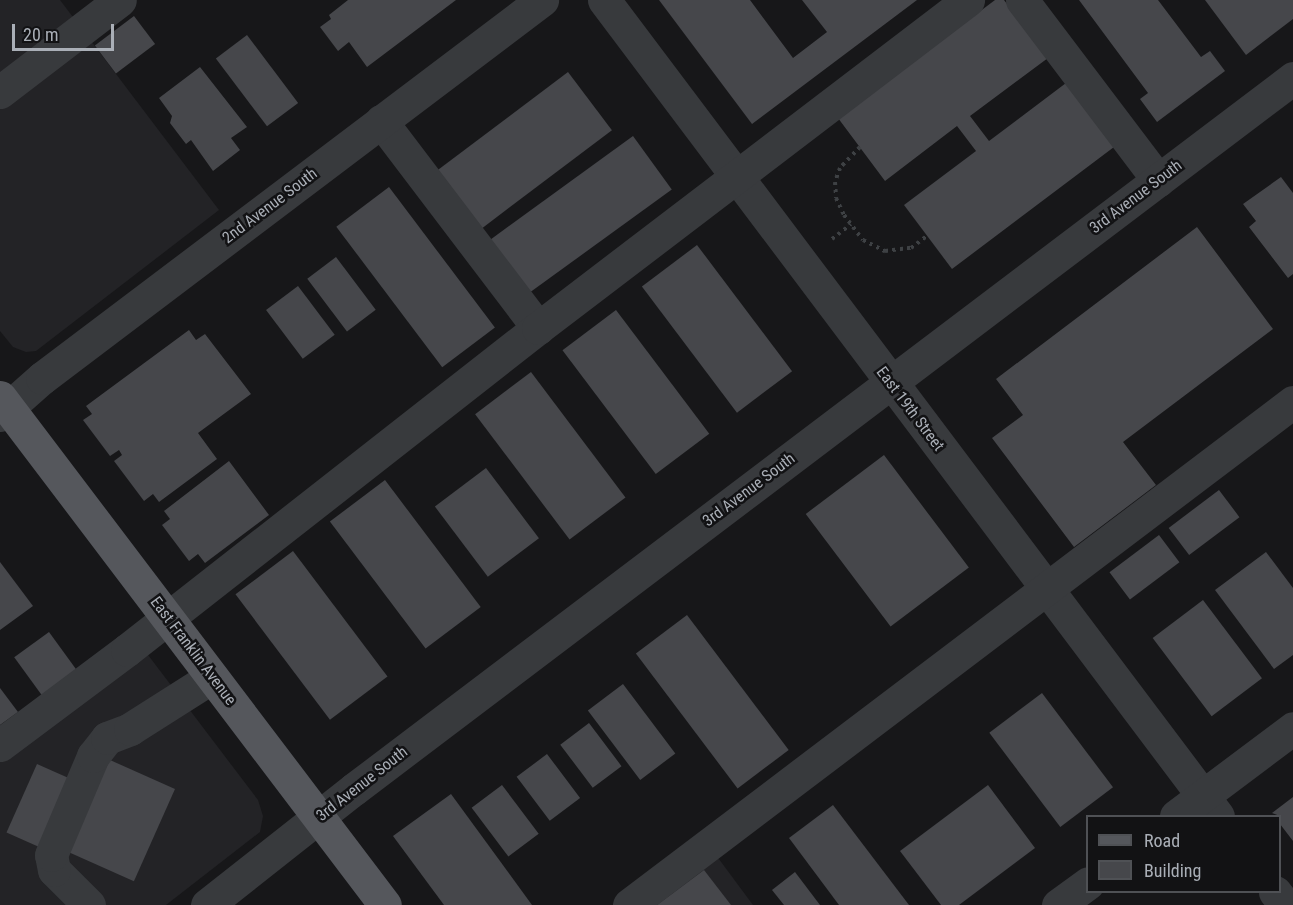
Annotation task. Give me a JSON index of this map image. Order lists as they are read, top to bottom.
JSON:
{
  "streets": {
    "main road": ["East Franklin Avenue"],
    "street": ["3rd Avenue South", "2nd Avenue South", "East 19th Street"]
  },
  "crossings": [
    ["3rd Avenue South", "East 19th Street"],
    ["3rd Avenue South", "East Franklin Avenue"],
    ["2nd Avenue South", "East Franklin Avenue"]
  ],
  "legend": ["Road", "Building"],
  "scale_bar": "20 m"
}
